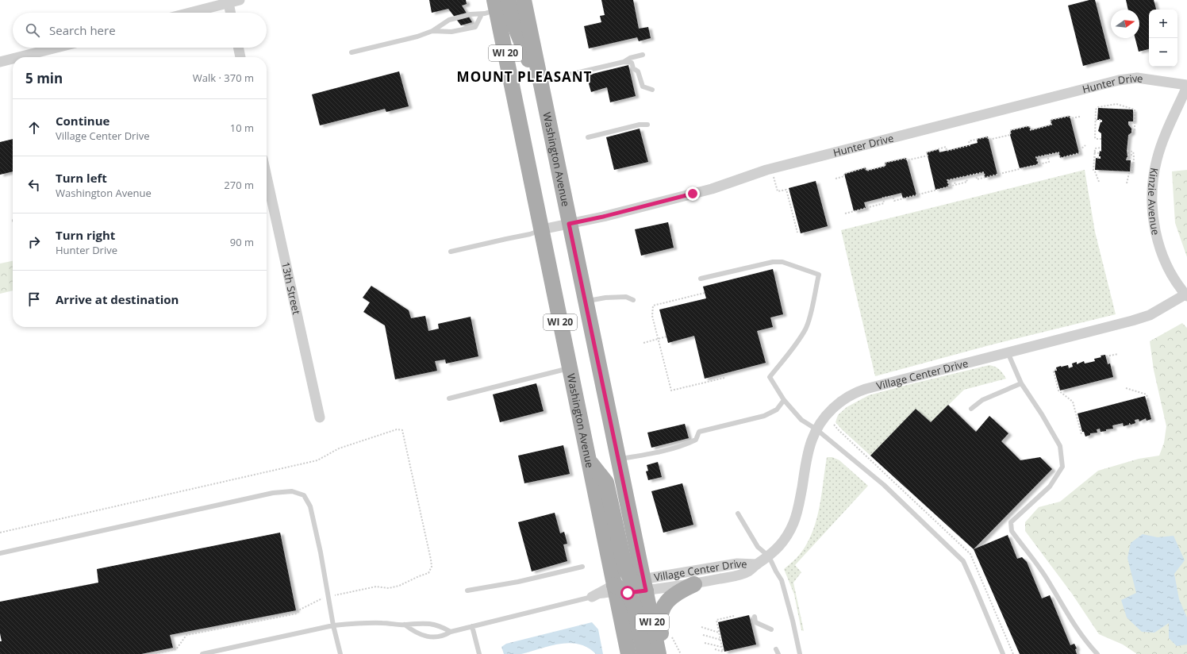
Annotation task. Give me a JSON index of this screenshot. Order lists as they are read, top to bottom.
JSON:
{
  "streets": {
    "main road": ["WI 20", "Washington Avenue"],
    "street": [
      "Hunter Drive",
      "Kinzie Avenue",
      "13th Street",
      "Village Center Drive"
    ]
  },
  "crossings": [
    ["Hunter Drive", "Washington Avenue"],
    ["Hunter Drive", "Kinzie Avenue"],
    ["Washington Avenue", "Village Center Drive"],
    ["Kinzie Avenue", "Village Center Drive"]
  ],
  "districts": ["MOUNT PLEASANT"],
  "north": "right",
  "page": {
    "map_buttons": ["+", "−"],
    "search": "Search here",
    "heading": ["5 min", "Walk · 370 m"],
    "list": [
      ["Continue", "Village Center Drive", "10 m"],
      ["Turn left", "Washington Avenue", "270 m"],
      ["Turn right", "Hunter Drive", "90 m"],
      "Arrive at destination"
    ]
  }
}
